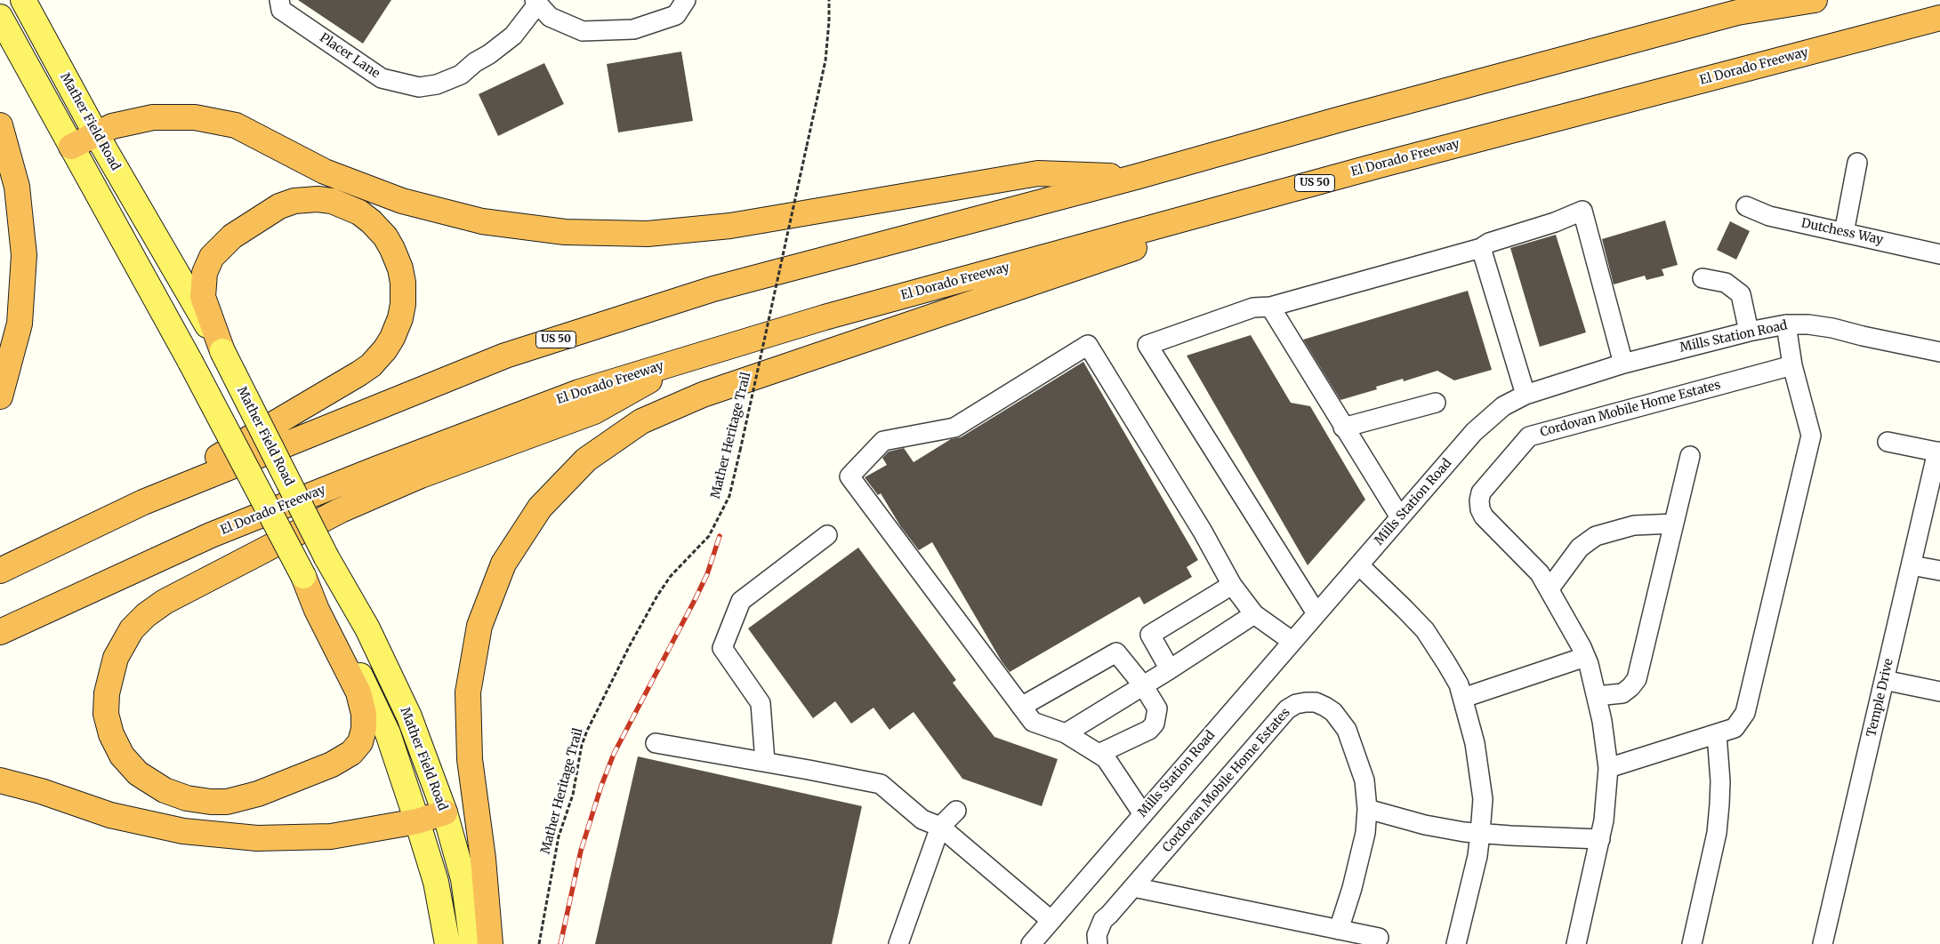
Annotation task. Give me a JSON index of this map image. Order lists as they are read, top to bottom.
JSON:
{
  "streets": {
    "highway": ["El Dorado Freeway", "US 50"],
    "main road": ["Mather Field Road"],
    "street": [
      "Placer Lane",
      "Dutchess Way",
      "Mills Station Road",
      "Cordovan Mobile Home Estates",
      "Temple Drive"
    ],
    "path": ["Mather Heritage Trail"]
  }
}
